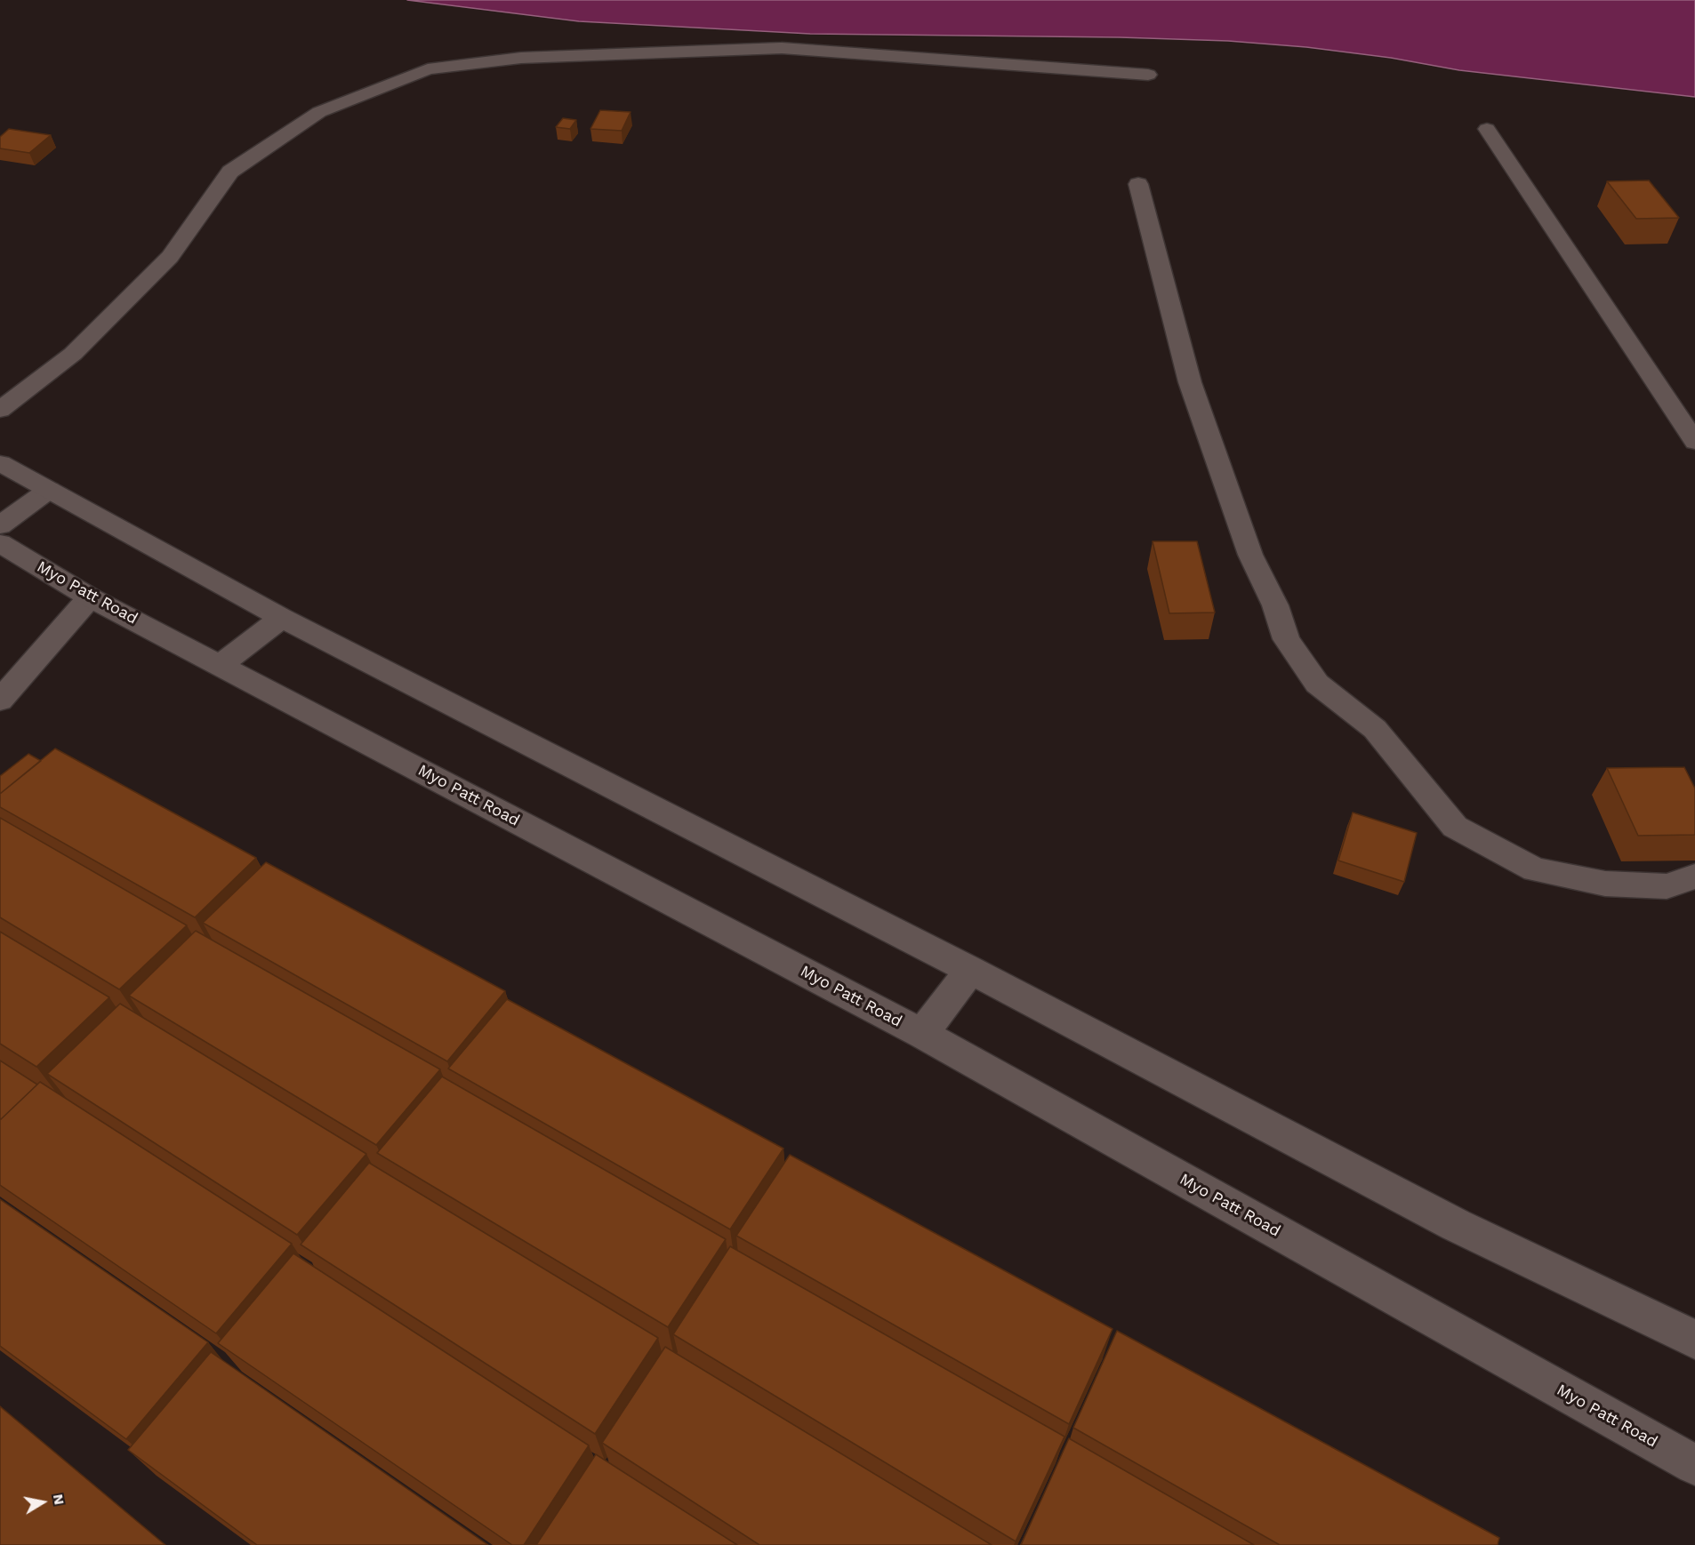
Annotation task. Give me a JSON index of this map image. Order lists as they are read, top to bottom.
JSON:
{
  "streets": {
    "main road": ["Myo Patt Road"]
  },
  "north": "right"
}
